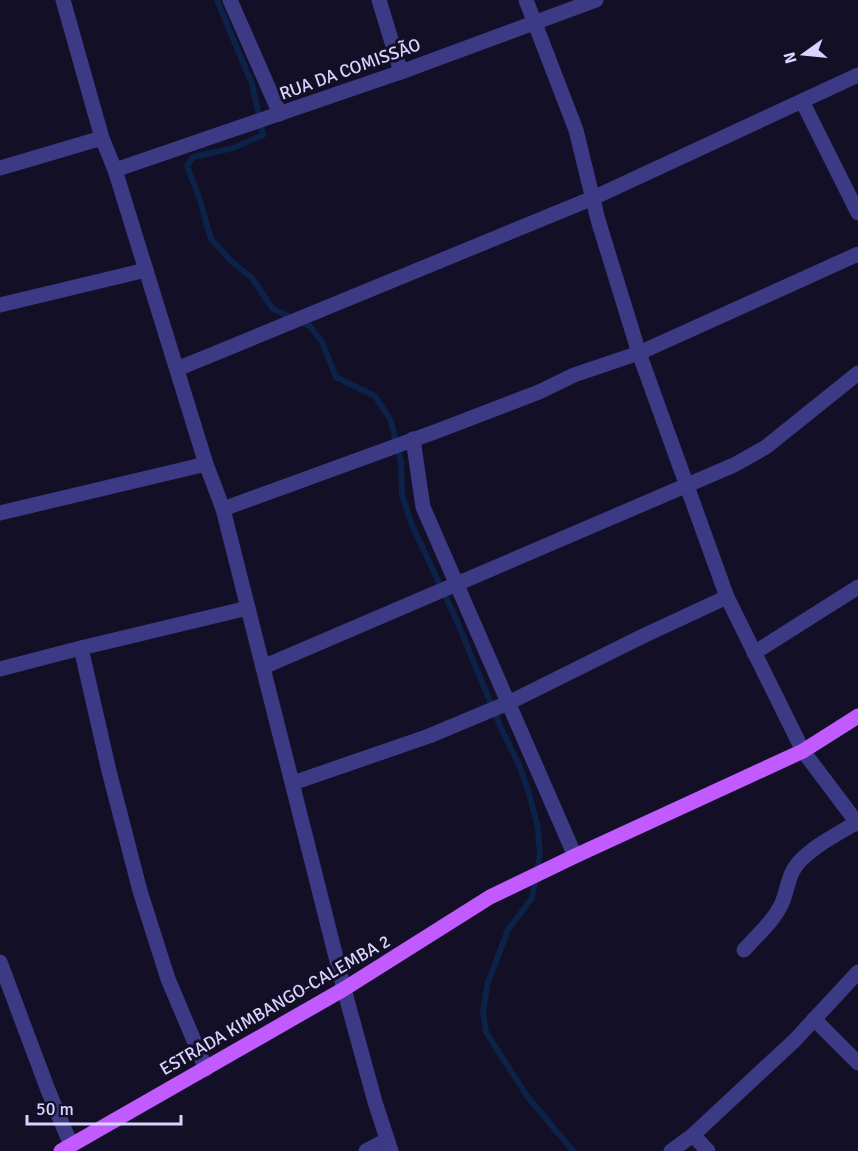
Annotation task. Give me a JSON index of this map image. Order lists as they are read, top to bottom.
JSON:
{
  "streets": {
    "main road": ["ESTRADA KIMBANGO-CALEMBA 2"],
    "street": ["RUA DA COMISSÃO"]
  },
  "scale_bar": "50 m",
  "north": "left"
}
